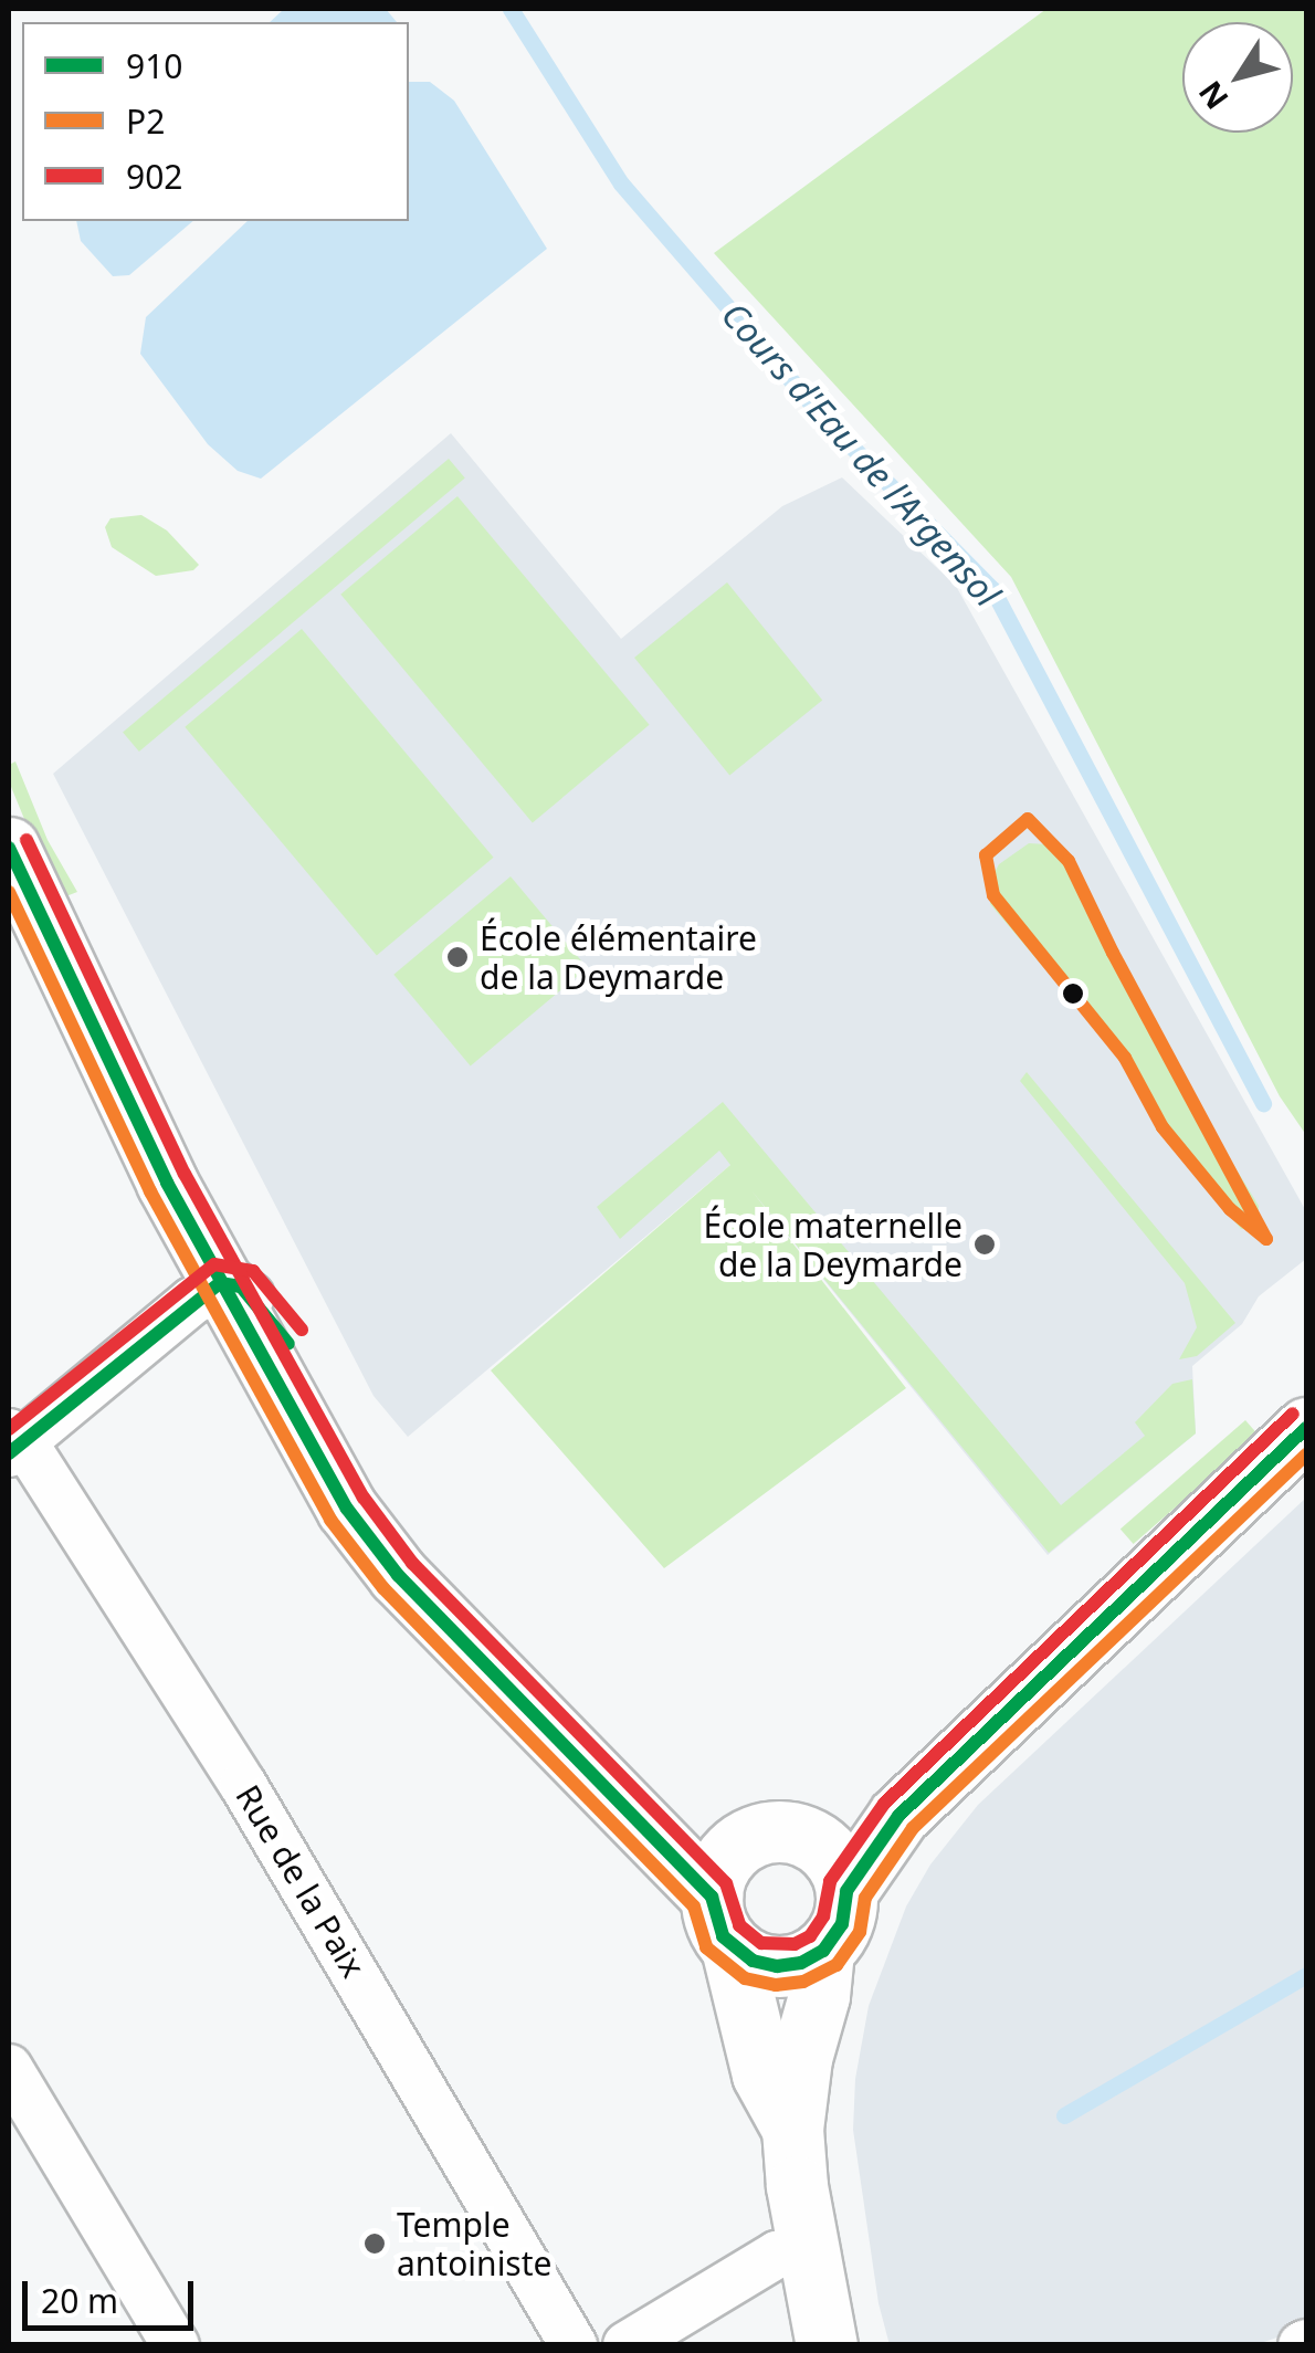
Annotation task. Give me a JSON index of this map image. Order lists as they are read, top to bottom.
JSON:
{
  "streets": {
    "street": ["Rue de la Paix"]
  },
  "water": ["Cours d'Eau de l'Argensol"],
  "places": ["École élémentaire de la Deymarde", "École maternelle de la Deymarde", "Temple antoiniste"],
  "lines": ["transit line P2", "transit line 902", "transit line 910"],
  "legend": ["910", "P2", "902"],
  "scale_bar": "20 m",
  "north": "bottom left"
}
